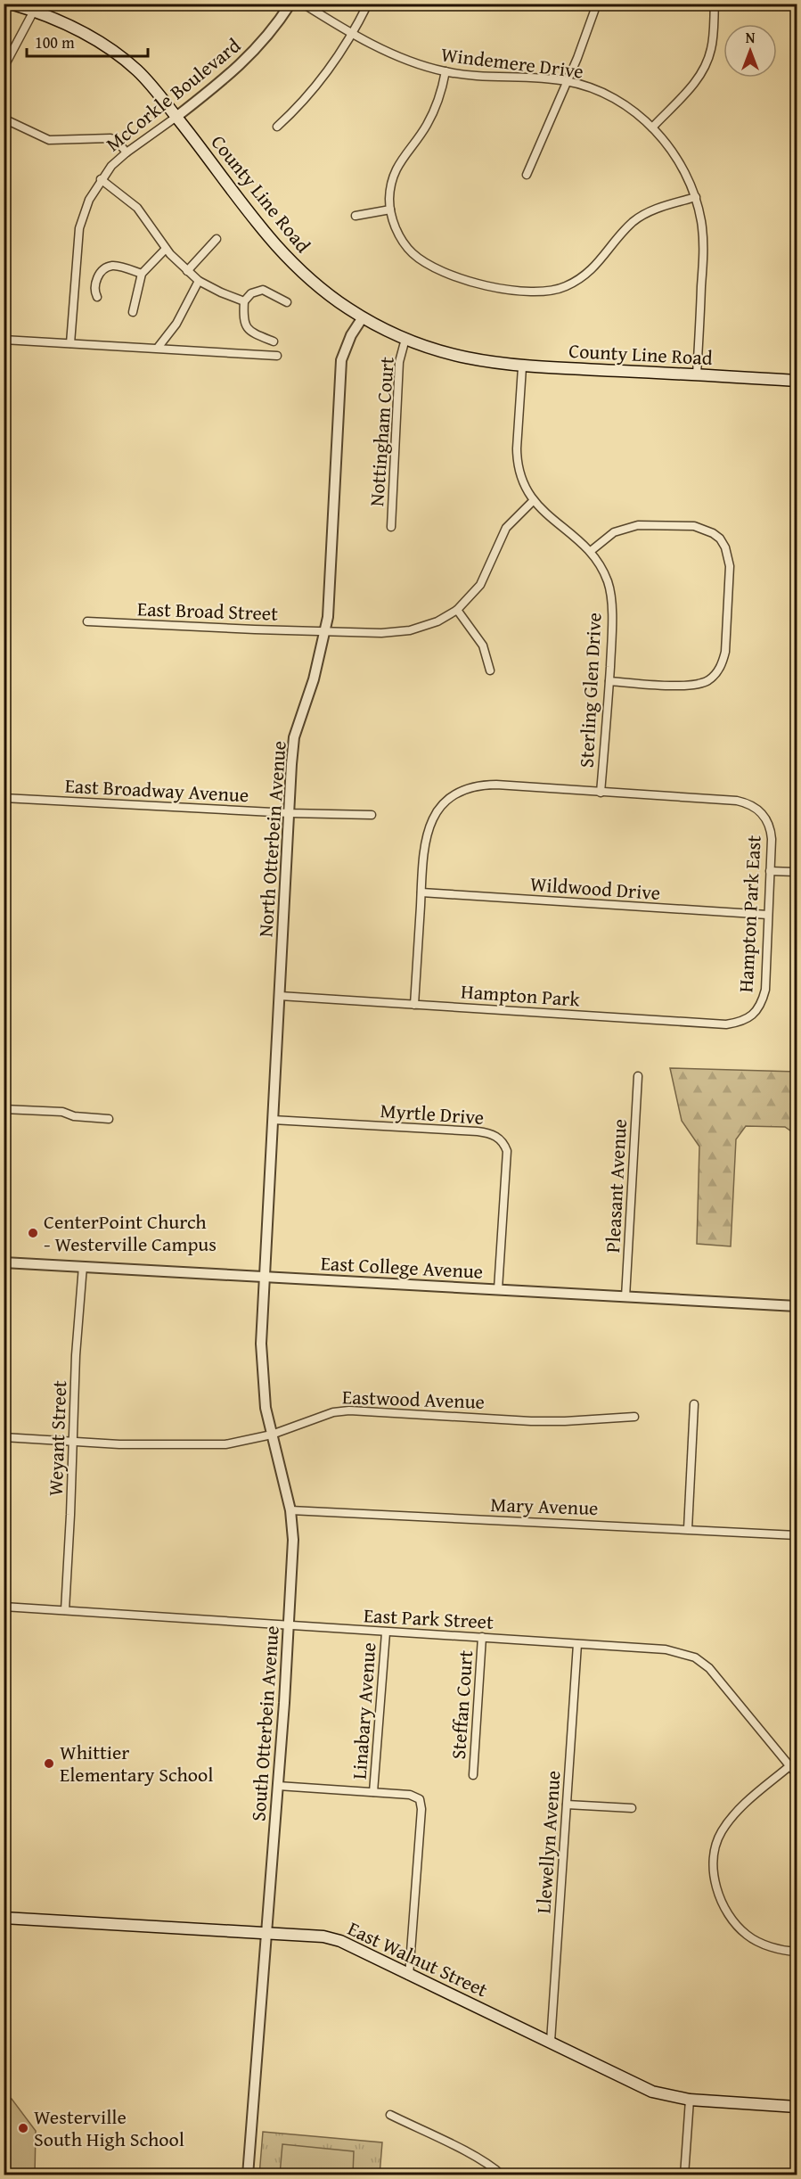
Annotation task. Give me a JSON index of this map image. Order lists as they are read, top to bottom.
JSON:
{
  "streets": {
    "main road": ["County Line Road", "East Walnut Street"],
    "street": [
      "Windemere Drive",
      "McCorkle Boulevard",
      "Nottingham Court",
      "East Broad Street",
      "Sterling Glen Drive",
      "East Broadway Avenue",
      "North Otterbein Avenue",
      "Wildwood Drive",
      "Hampton Park East",
      "Hampton Park",
      "Myrtle Drive",
      "Pleasant Avenue",
      "East College Avenue",
      "Eastwood Avenue",
      "Weyant Street",
      "Mary Avenue",
      "East Park Street",
      "Steffan Court",
      "Linabary Avenue",
      "South Otterbein Avenue",
      "Llewellyn Avenue"
    ]
  },
  "crossings": [
    ["Windemere Drive", "County Line Road"],
    ["McCorkle Boulevard", "County Line Road"],
    ["County Line Road", "Nottingham Court"],
    ["County Line Road", "Sterling Glen Drive"],
    ["County Line Road", "North Otterbein Avenue"],
    ["East Broad Street", "Sterling Glen Drive"],
    ["East Broad Street", "North Otterbein Avenue"],
    ["Sterling Glen Drive", "Hampton Park East"],
    ["East Broadway Avenue", "North Otterbein Avenue"],
    ["North Otterbein Avenue", "Hampton Park"],
    ["North Otterbein Avenue", "Myrtle Drive"],
    ["North Otterbein Avenue", "East College Avenue"],
    ["North Otterbein Avenue", "South Otterbein Avenue"],
    ["Wildwood Drive", "Hampton Park East"],
    ["Hampton Park East", "Hampton Park"],
    ["Myrtle Drive", "East College Avenue"],
    ["Pleasant Avenue", "East College Avenue"],
    ["East College Avenue", "Weyant Street"],
    ["East College Avenue", "South Otterbein Avenue"],
    ["Eastwood Avenue", "Weyant Street"],
    ["Eastwood Avenue", "South Otterbein Avenue"],
    ["Weyant Street", "East Park Street"],
    ["Mary Avenue", "South Otterbein Avenue"],
    ["East Park Street", "Steffan Court"],
    ["East Park Street", "Linabary Avenue"],
    ["East Park Street", "South Otterbein Avenue"],
    ["East Park Street", "Llewellyn Avenue"],
    ["South Otterbein Avenue", "East Walnut Street"],
    ["Llewellyn Avenue", "East Walnut Street"]
  ],
  "places": ["CenterPoint Church - Westerville Campus", "Whittier Elementary School", "Westerville South High School"],
  "scale_bar": "100 m",
  "north": "top"
}
